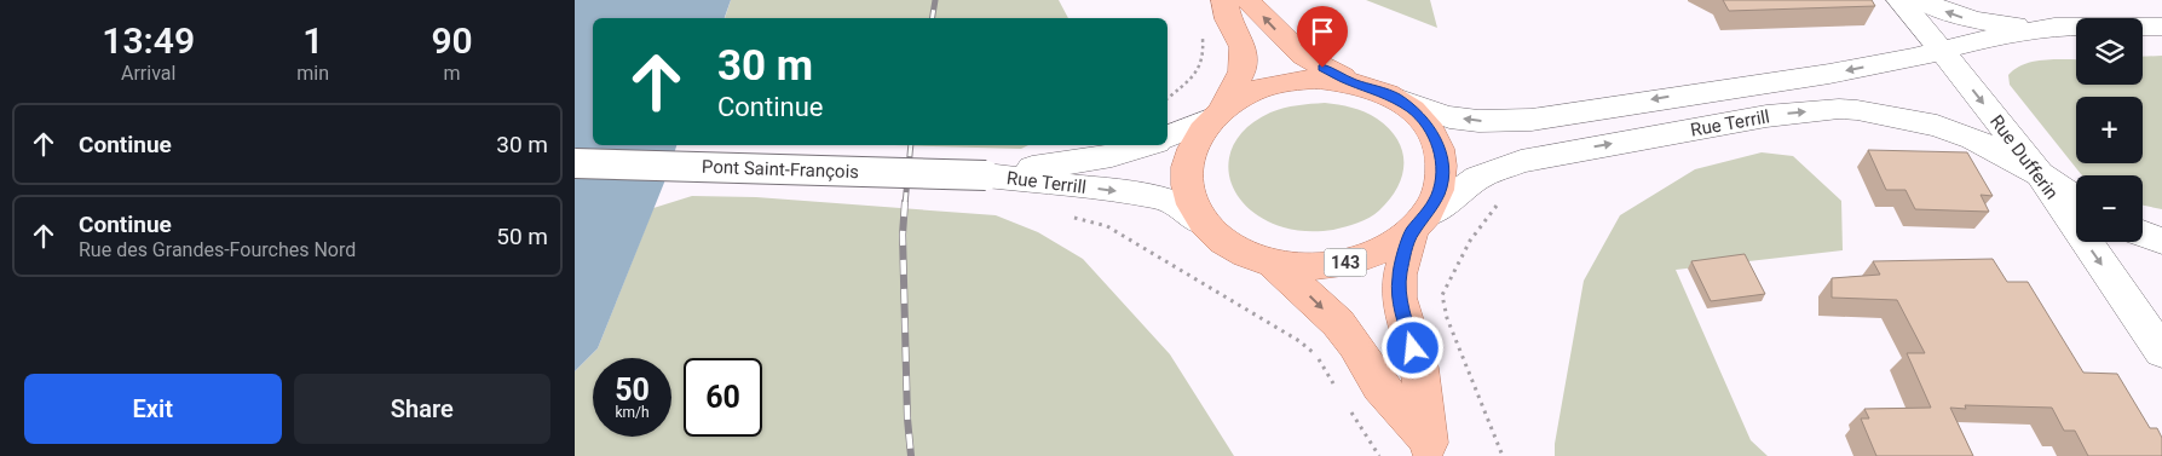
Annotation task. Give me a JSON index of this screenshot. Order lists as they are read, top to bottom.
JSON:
{
  "streets": {
    "main road": ["143"],
    "street": ["Rue Terrill", "Rue Dufferin", "Pont Saint-François"]
  },
  "crossings": [
    ["Rue Terrill", "Rue Dufferin"],
    ["Rue Terrill", "Pont Saint-François"],
    ["Rue Terrill", "143"]
  ],
  "one_way": ["Rue Dufferin"],
  "page": {
    "eta": [
      "13:49",
      "Arrival",
      "1",
      "min",
      "90",
      "m"
    ],
    "map_buttons": ["+", "−"],
    "turn": ["30 m", "Continue"],
    "list": [
      {
        "name": "Continue",
        "value": "30 m"
      },
      {
        "name": "Continue",
        "note": "Rue des Grandes-Fourches Nord",
        "value": "50 m"
      }
    ],
    "speed": "50 km/h",
    "limit": "60",
    "buttons": ["Exit", "Share"]
  }
}
